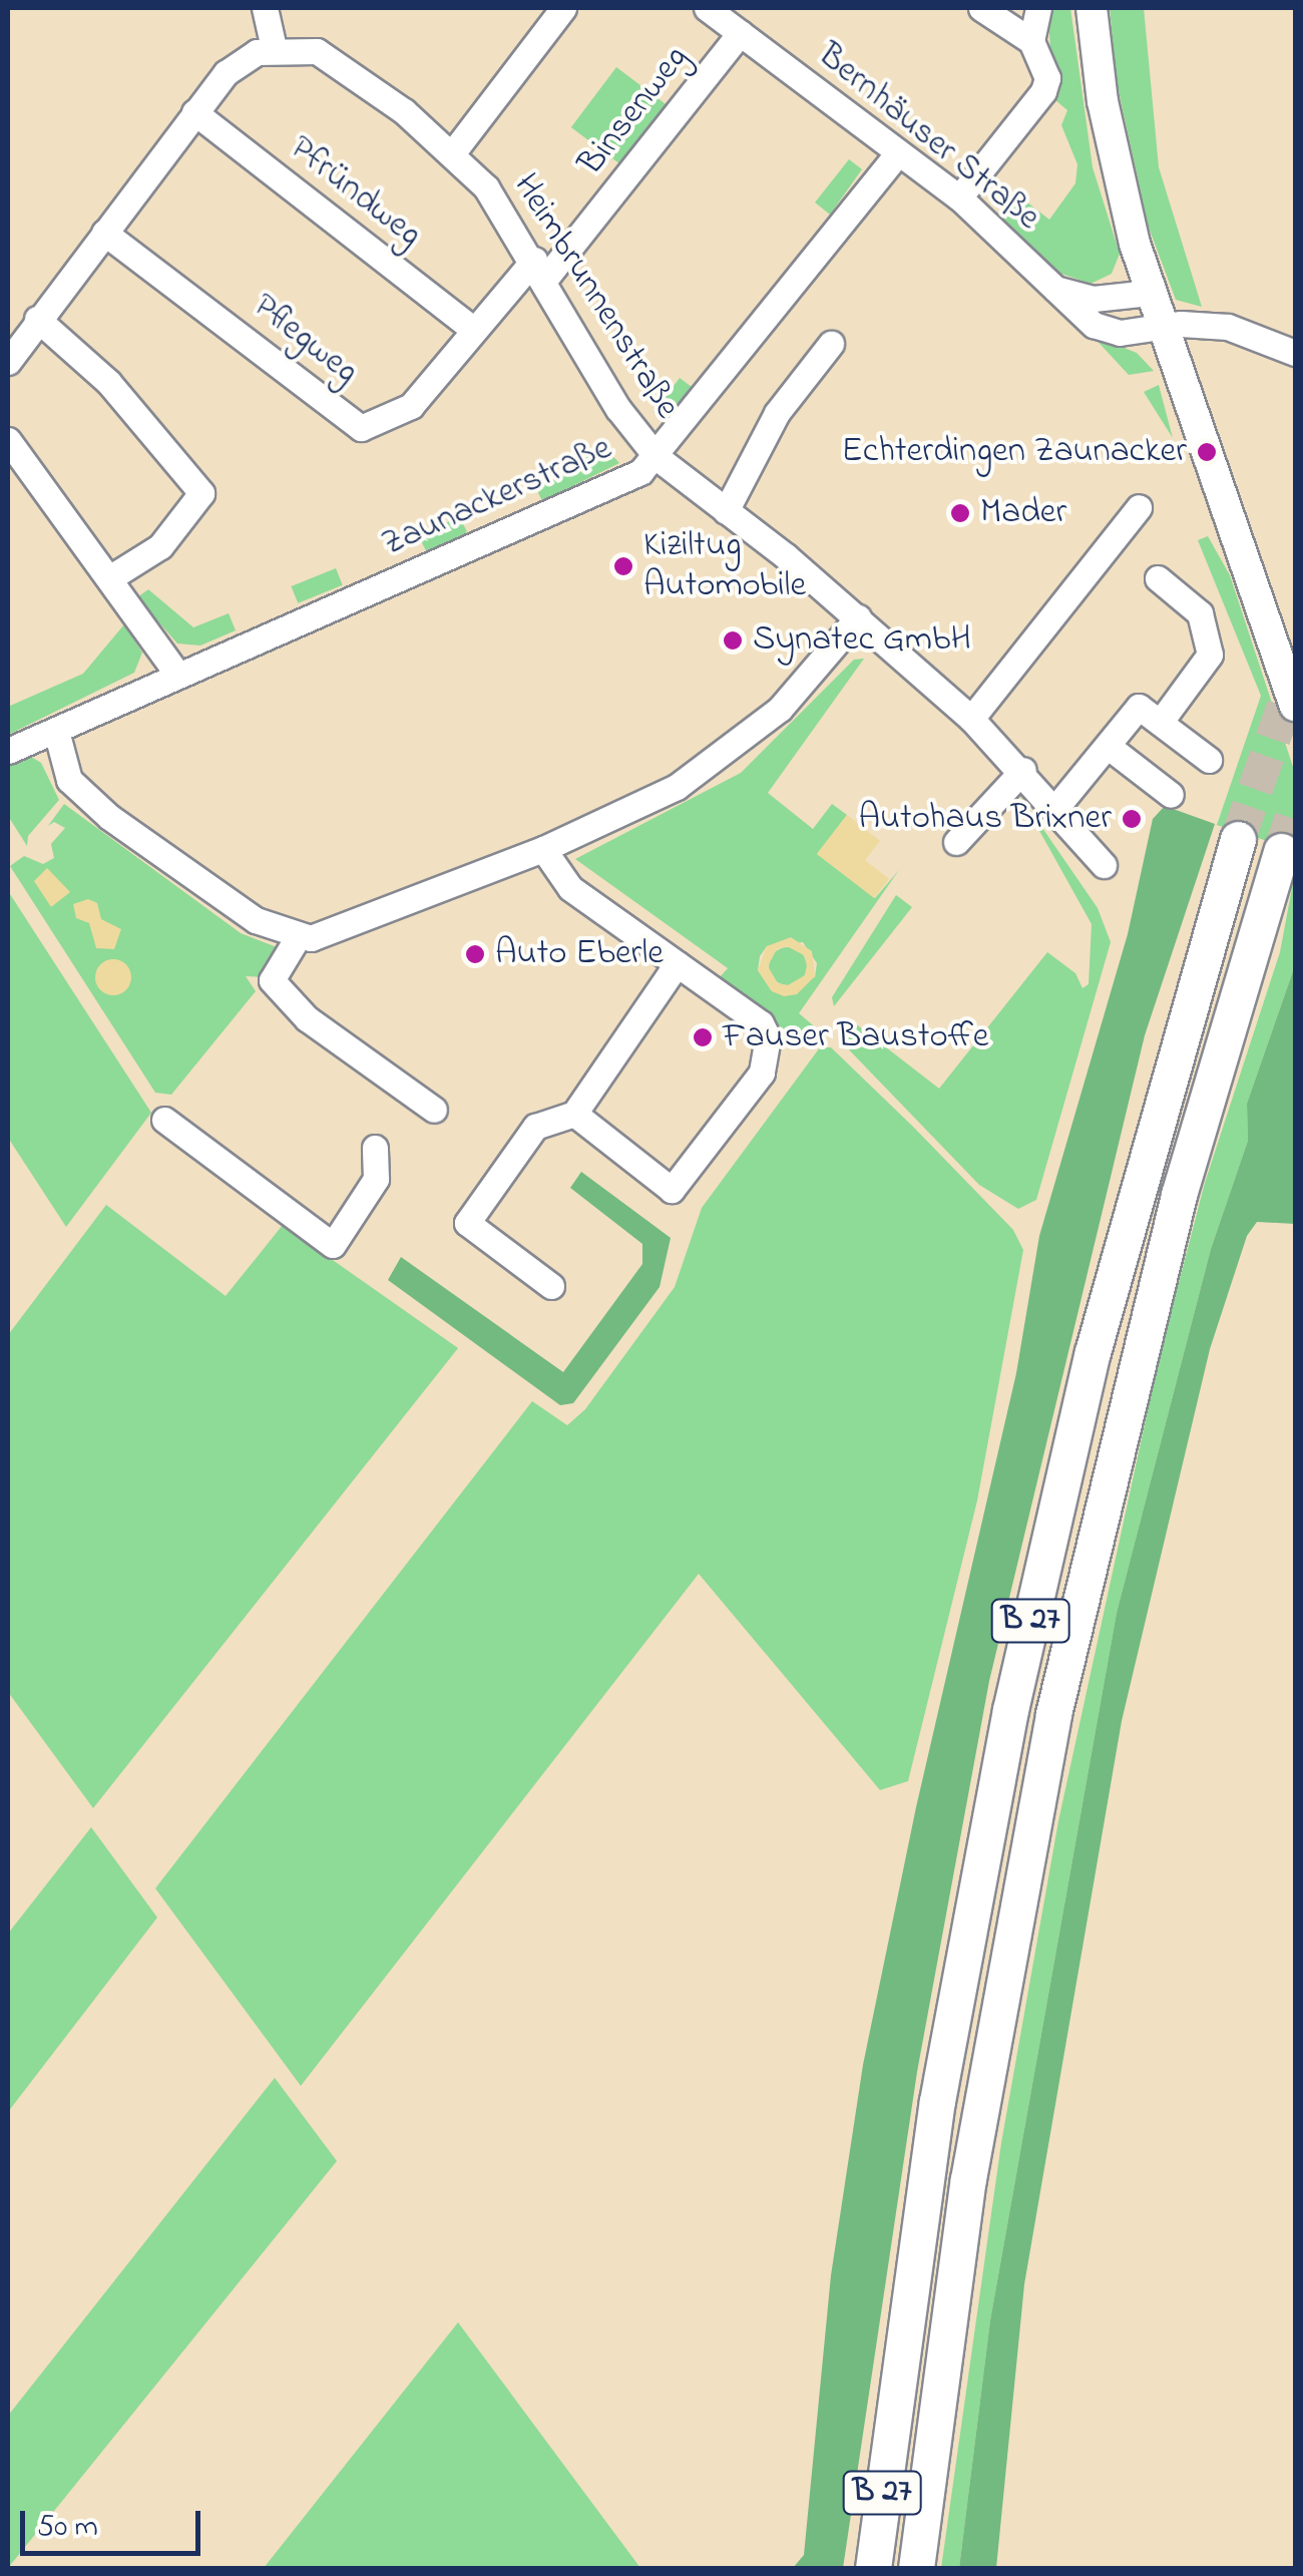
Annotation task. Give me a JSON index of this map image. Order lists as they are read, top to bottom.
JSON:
{
  "streets": {
    "highway": ["B 27"],
    "street": [
      "Binsenweg",
      "Bernhäuser Straße",
      "Pfründweg",
      "Heimbrunnenstraße",
      "Pflegweg",
      "Zaunackerstraße"
    ]
  },
  "crossings": [
    ["Binsenweg", "Bernhäuser Straße"],
    ["Binsenweg", "Heimbrunnenstraße"],
    ["Binsenweg", "Pflegweg"],
    ["Bernhäuser Straße", "Zaunackerstraße"],
    ["Pfründweg", "Pflegweg"],
    ["Heimbrunnenstraße", "Pflegweg"],
    ["Heimbrunnenstraße", "Zaunackerstraße"]
  ],
  "places": [
    "Echterdingen Zaunacker",
    "Mader",
    "Kiziltug Automobile",
    "Synatec GmbH",
    "Autohaus Brixner",
    "Auto Eberle",
    "Fauser Baustoffe"
  ],
  "scale_bar": "50 m"
}
